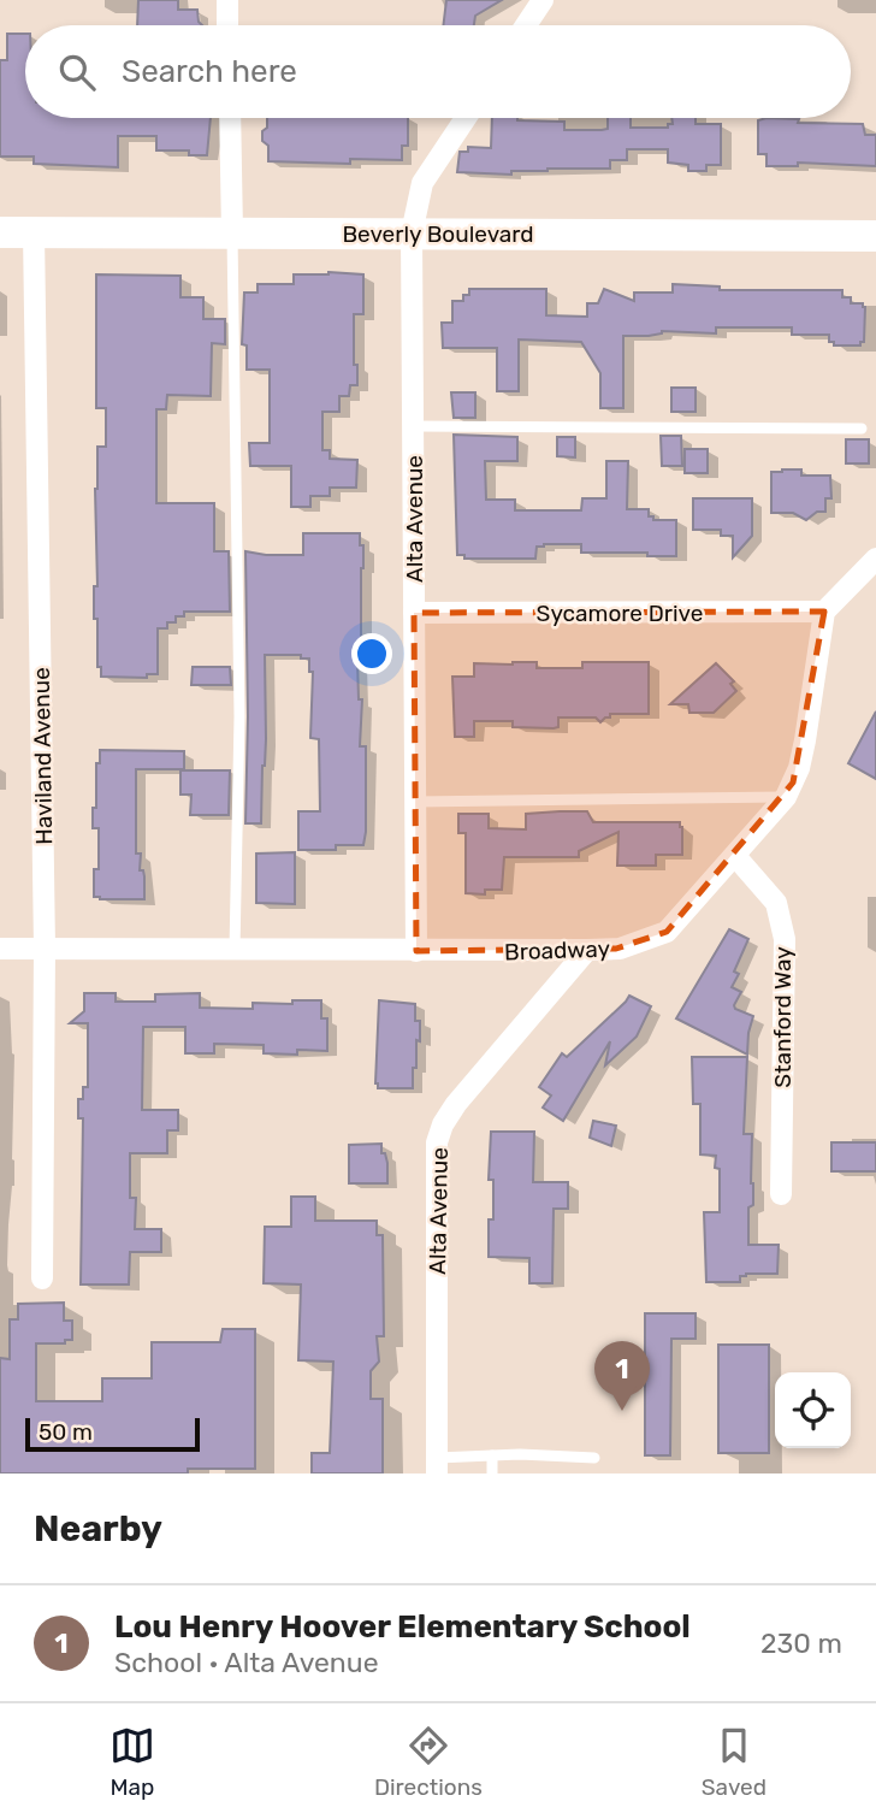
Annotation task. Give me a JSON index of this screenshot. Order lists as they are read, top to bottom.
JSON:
{
  "streets": {
    "street": [
      "Beverly Boulevard",
      "Alta Avenue",
      "Sycamore Drive",
      "Haviland Avenue",
      "Broadway",
      "Stanford Way"
    ]
  },
  "crossings": [
    ["Beverly Boulevard", "Alta Avenue"],
    ["Beverly Boulevard", "Haviland Avenue"],
    ["Alta Avenue", "Sycamore Drive"],
    ["Alta Avenue", "Broadway"],
    ["Sycamore Drive", "Broadway"],
    ["Haviland Avenue", "Broadway"],
    ["Broadway", "Stanford Way"]
  ],
  "scale_bar": "50 m",
  "page": {
    "search": "Search here",
    "pins": "1",
    "scale": "50 m",
    "heading": "Nearby",
    "list": [
      {
        "mark": "1",
        "name": "Lou Henry Hoover Elementary School",
        "note": "School · Alta Avenue",
        "value": "230 m"
      }
    ],
    "nav": ["Map", "Directions", "Saved"]
  }
}
